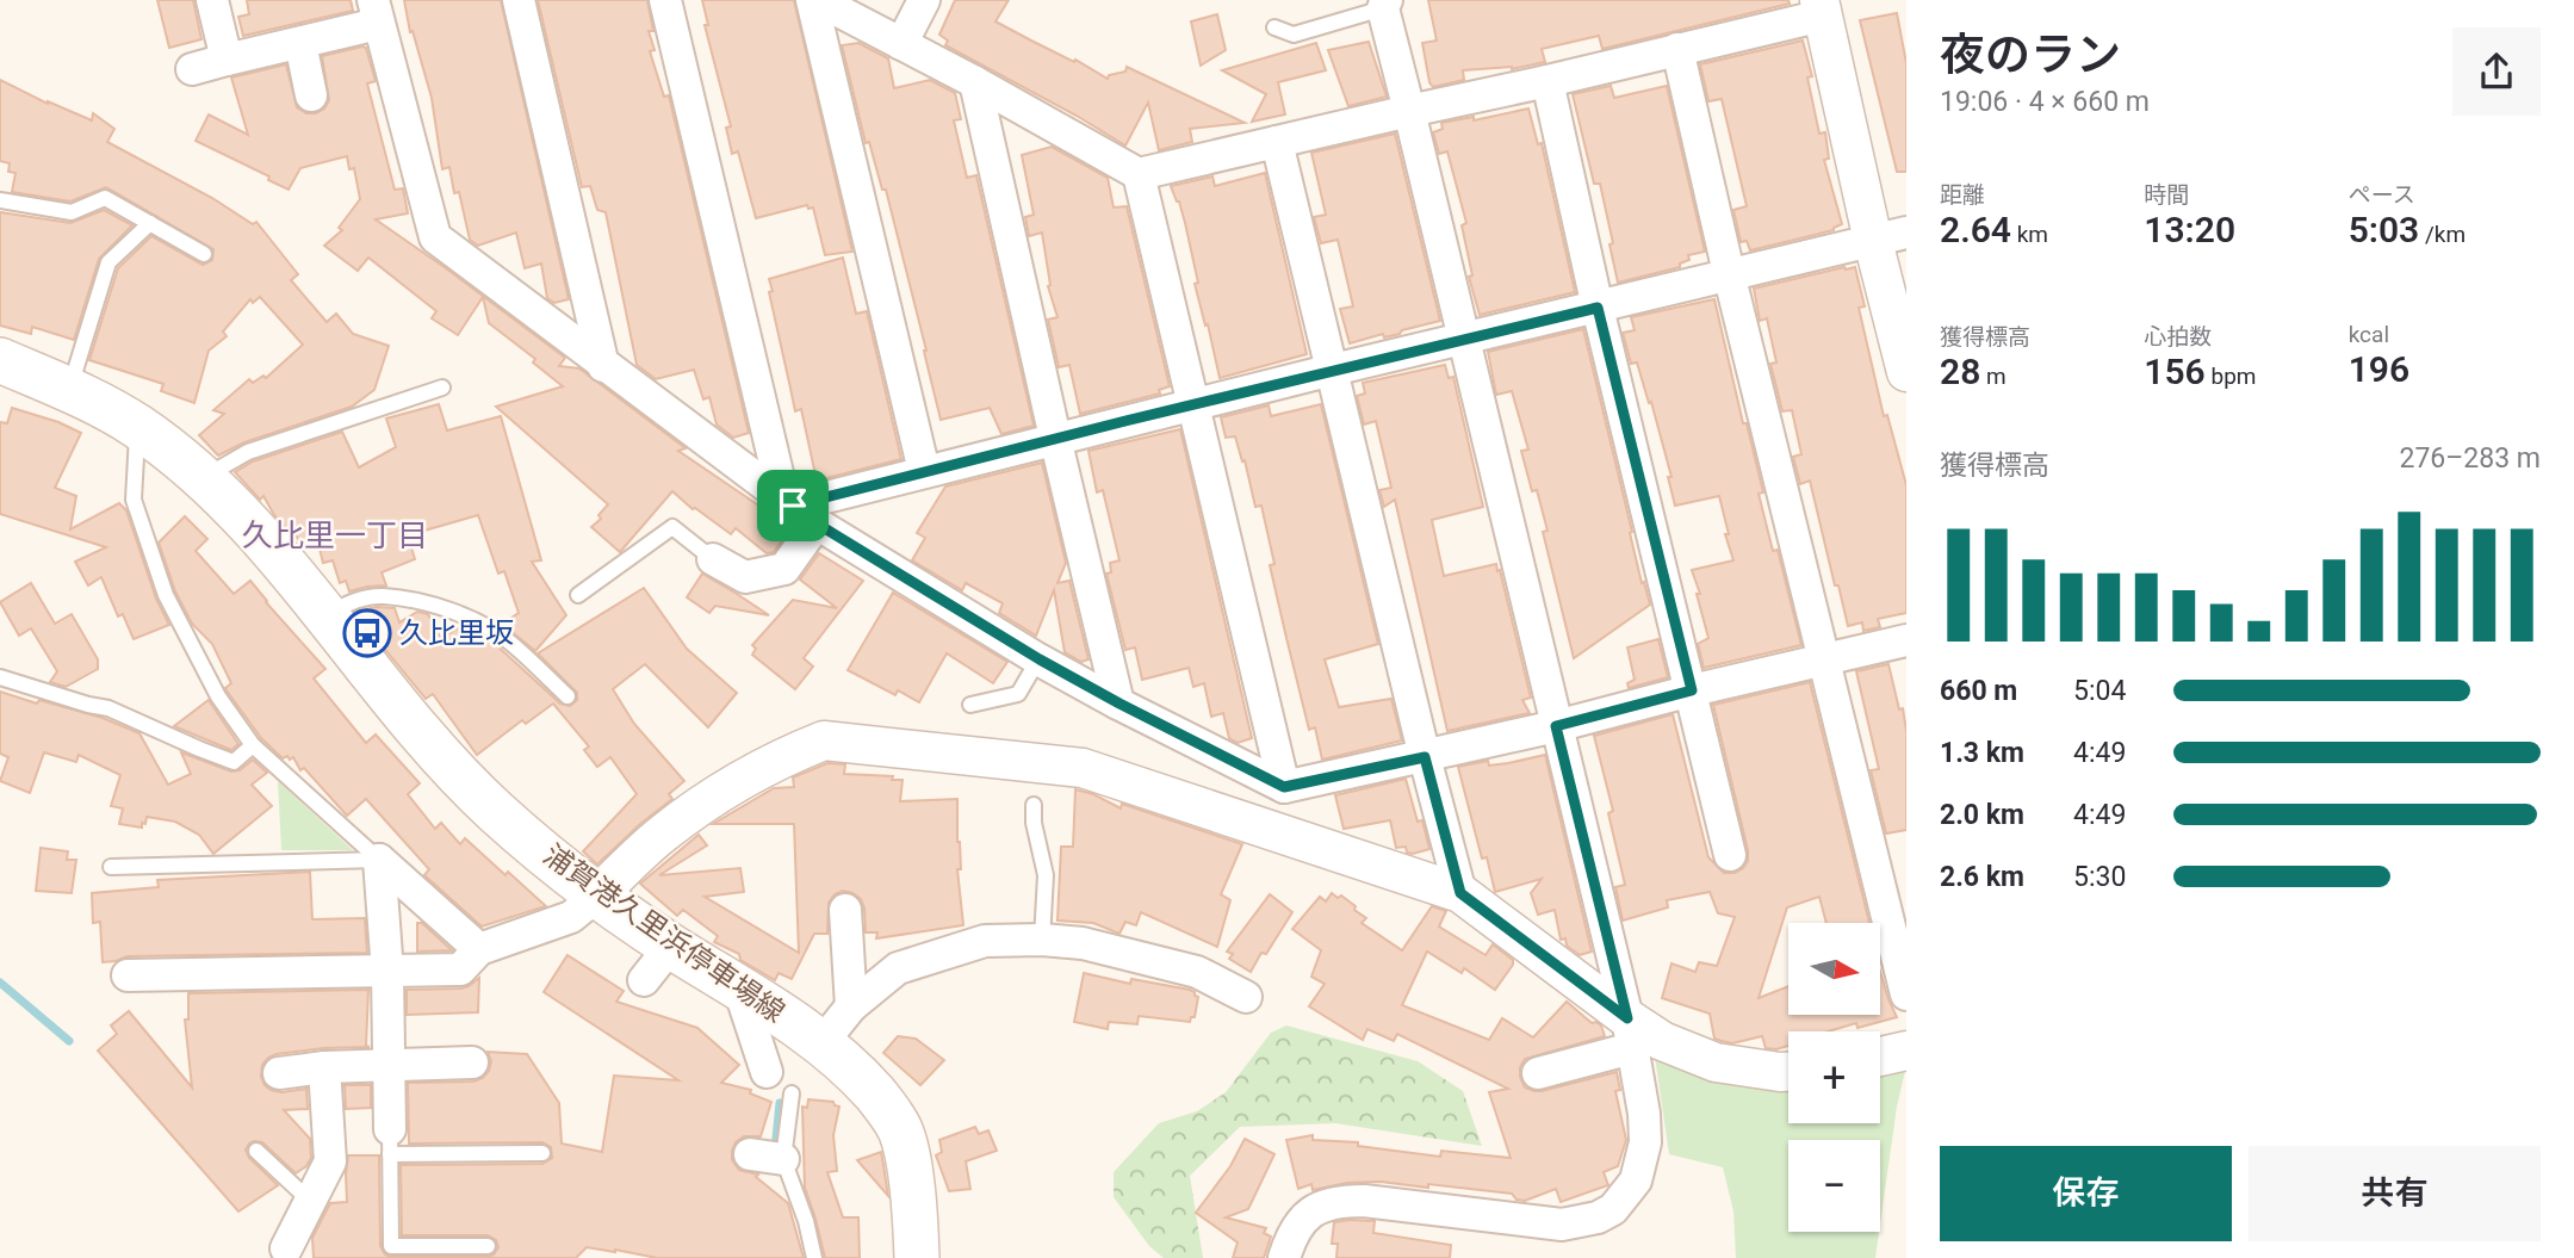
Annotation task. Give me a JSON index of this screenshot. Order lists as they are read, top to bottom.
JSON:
{
  "streets": {
    "main road": ["浦賀港久里浜停車場線"]
  },
  "districts": ["久比里一丁目"],
  "places": {
    "bus stop": ["久比里坂"]
  },
  "north": "right",
  "page": {
    "heading": ["夜のラン", "19:06 · 4 × 660 m"],
    "stats": [
      ["距離", "2.64 km"],
      ["時間", "13:20"],
      ["ペース", "5:03 /km"],
      ["獲得標高", "28 m"],
      ["心拍数", "156 bpm"],
      ["kcal", "196"]
    ],
    "chart": ["獲得標高", "276–283 m"],
    "list": [
      {
        "name": "660 m",
        "note": "5:04"
      },
      {
        "name": "1.3 km",
        "note": "4:49"
      },
      {
        "name": "2.0 km",
        "note": "4:49"
      },
      {
        "name": "2.6 km",
        "note": "5:30"
      }
    ],
    "map_buttons": ["+", "−"],
    "buttons": ["保存", "共有"]
  }
}
